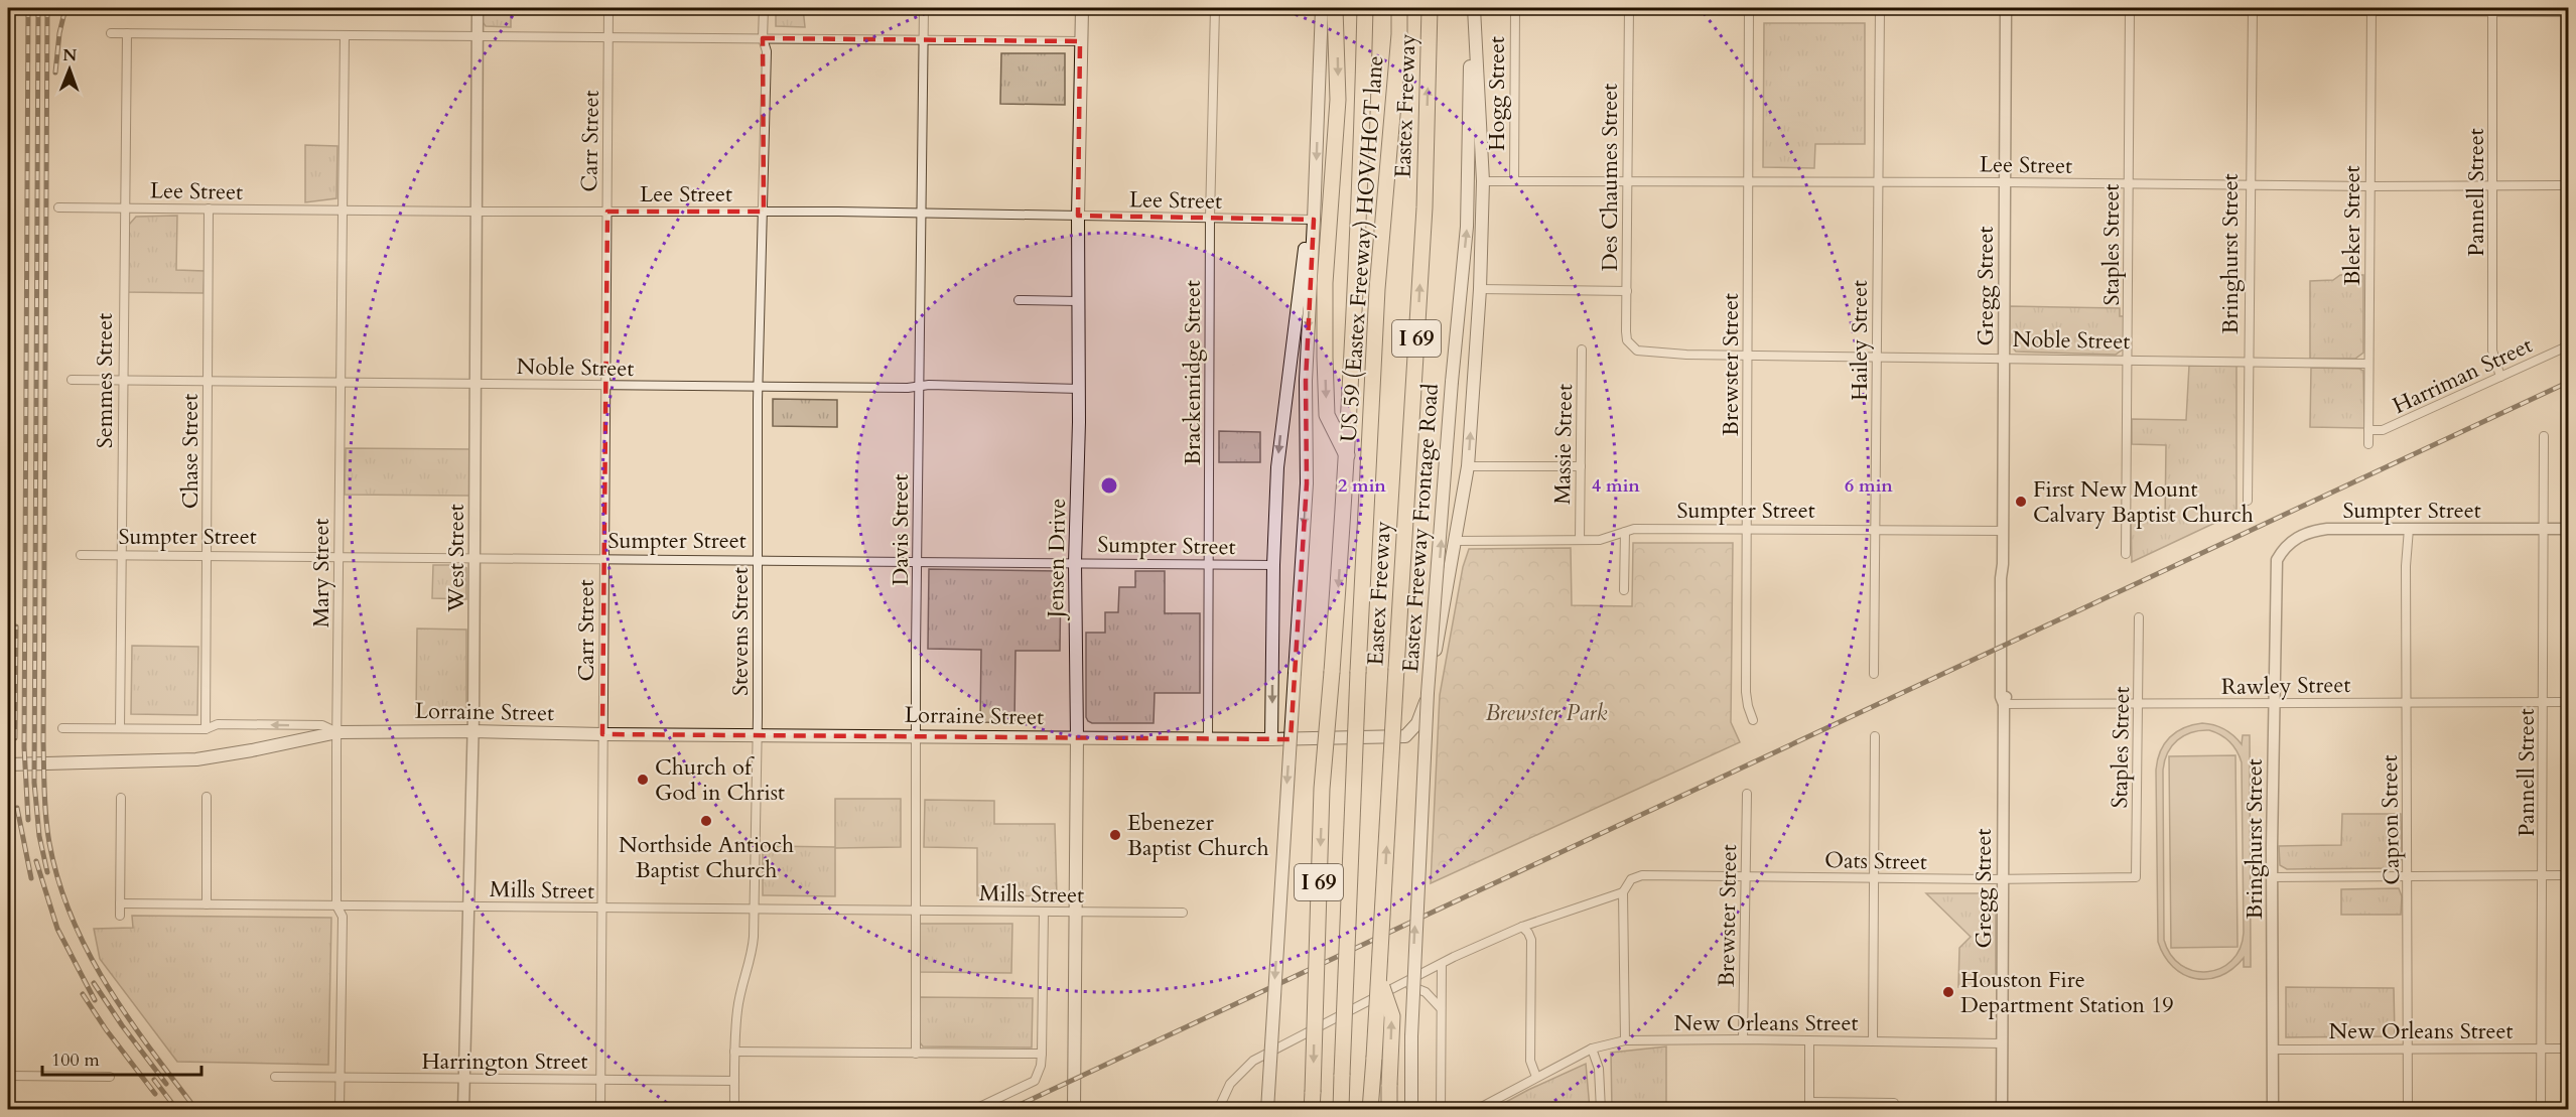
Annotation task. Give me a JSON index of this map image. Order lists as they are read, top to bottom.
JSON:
{
  "streets": {
    "highway": ["Eastex Freeway", "US 59 (Eastex Freeway) HOV/HOT lane", "I 69"],
    "main road": ["Eastex Freeway Frontage Road", "Jensen Drive", "Lorraine Street"],
    "street": [
      "Hogg Street",
      "Carr Street",
      "Lee Street",
      "Des Chaumes Street",
      "Pannell Street",
      "Bleker Street",
      "Staples Street",
      "Bringhurst Street",
      "Gregg Street",
      "Noble Street",
      "Hailey Street",
      "Brewster Street",
      "Brackenridge Street",
      "Harriman Street",
      "Semmes Street",
      "Massie Street",
      "Chase Street",
      "Sumpter Street",
      "Davis Street",
      "West Street",
      "Mary Street",
      "Stevens Street",
      "Rawley Street",
      "Capron Street",
      "Oats Street",
      "Mills Street",
      "New Orleans Street",
      "Harrington Street"
    ]
  },
  "crossings": [
    ["Hogg Street", "Lee Street"],
    ["Carr Street", "Lee Street"],
    ["Carr Street", "Noble Street"],
    ["Carr Street", "Sumpter Street"],
    ["Carr Street", "Lorraine Street"],
    ["Carr Street", "Mills Street"],
    ["Carr Street", "Harrington Street"],
    ["Lee Street", "Des Chaumes Street"],
    ["Lee Street", "Pannell Street"],
    ["Lee Street", "Bleker Street"],
    ["Lee Street", "Staples Street"],
    ["Lee Street", "Bringhurst Street"],
    ["Lee Street", "Gregg Street"],
    ["Lee Street", "Hailey Street"],
    ["Lee Street", "Brewster Street"],
    ["Lee Street", "Brackenridge Street"],
    ["Lee Street", "Semmes Street"],
    ["Lee Street", "Chase Street"],
    ["Lee Street", "Davis Street"],
    ["Lee Street", "West Street"],
    ["Lee Street", "Jensen Drive"],
    ["Lee Street", "Mary Street"],
    ["Lee Street", "Stevens Street"],
    ["Des Chaumes Street", "Noble Street"],
    ["Pannell Street", "Harriman Street"],
    ["Pannell Street", "Sumpter Street"],
    ["Pannell Street", "Rawley Street"],
    ["Pannell Street", "New Orleans Street"],
    ["Bleker Street", "Noble Street"],
    ["Bleker Street", "Harriman Street"],
    ["Staples Street", "Noble Street"],
    ["Staples Street", "Rawley Street"],
    ["Staples Street", "Oats Street"],
    ["Bringhurst Street", "Noble Street"],
    ["Bringhurst Street", "Sumpter Street"],
    ["Bringhurst Street", "Rawley Street"],
    ["Bringhurst Street", "New Orleans Street"],
    ["Gregg Street", "Noble Street"],
    ["Gregg Street", "Sumpter Street"],
    ["Gregg Street", "Rawley Street"],
    ["Gregg Street", "Oats Street"],
    ["Gregg Street", "New Orleans Street"],
    ["Noble Street", "Hailey Street"],
    ["Noble Street", "Brewster Street"],
    ["Noble Street", "Semmes Street"],
    ["Noble Street", "Chase Street"],
    ["Noble Street", "Davis Street"],
    ["Noble Street", "West Street"],
    ["Noble Street", "Jensen Drive"],
    ["Noble Street", "Mary Street"],
    ["Noble Street", "Stevens Street"],
    ["Hailey Street", "Sumpter Street"],
    ["Brewster Street", "Sumpter Street"],
    ["Brewster Street", "Oats Street"],
    ["Brewster Street", "New Orleans Street"],
    ["Brackenridge Street", "Sumpter Street"],
    ["Brackenridge Street", "Lorraine Street"],
    ["Semmes Street", "Sumpter Street"],
    ["Semmes Street", "Lorraine Street"],
    ["Massie Street", "Sumpter Street"],
    ["Chase Street", "Sumpter Street"],
    ["Chase Street", "Lorraine Street"],
    ["Sumpter Street", "Davis Street"],
    ["Sumpter Street", "West Street"],
    ["Sumpter Street", "Jensen Drive"],
    ["Sumpter Street", "Mary Street"],
    ["Sumpter Street", "Stevens Street"],
    ["Sumpter Street", "Lorraine Street"],
    ["Sumpter Street", "Capron Street"],
    ["Davis Street", "Lorraine Street"],
    ["Davis Street", "Mills Street"],
    ["West Street", "Lorraine Street"],
    ["West Street", "Mills Street"],
    ["West Street", "Harrington Street"],
    ["Jensen Drive", "Lorraine Street"],
    ["Jensen Drive", "Mills Street"],
    ["Mary Street", "Lorraine Street"],
    ["Mary Street", "Mills Street"],
    ["Mary Street", "Harrington Street"],
    ["Stevens Street", "Lorraine Street"],
    ["Stevens Street", "Mills Street"],
    ["Stevens Street", "Harrington Street"],
    ["Rawley Street", "Capron Street"],
    ["Capron Street", "New Orleans Street"]
  ],
  "parks": ["Brewster Park"],
  "places": [
    "First New Mount Calvary Baptist Church",
    "Church of God in Christ",
    "Northside Antioch Baptist Church",
    "Ebenezer Baptist Church",
    "Houston Fire Department Station 19"
  ],
  "scale_bar": "100 m",
  "north": "top",
  "rings": ["2 min", "4 min", "6 min"]
}
